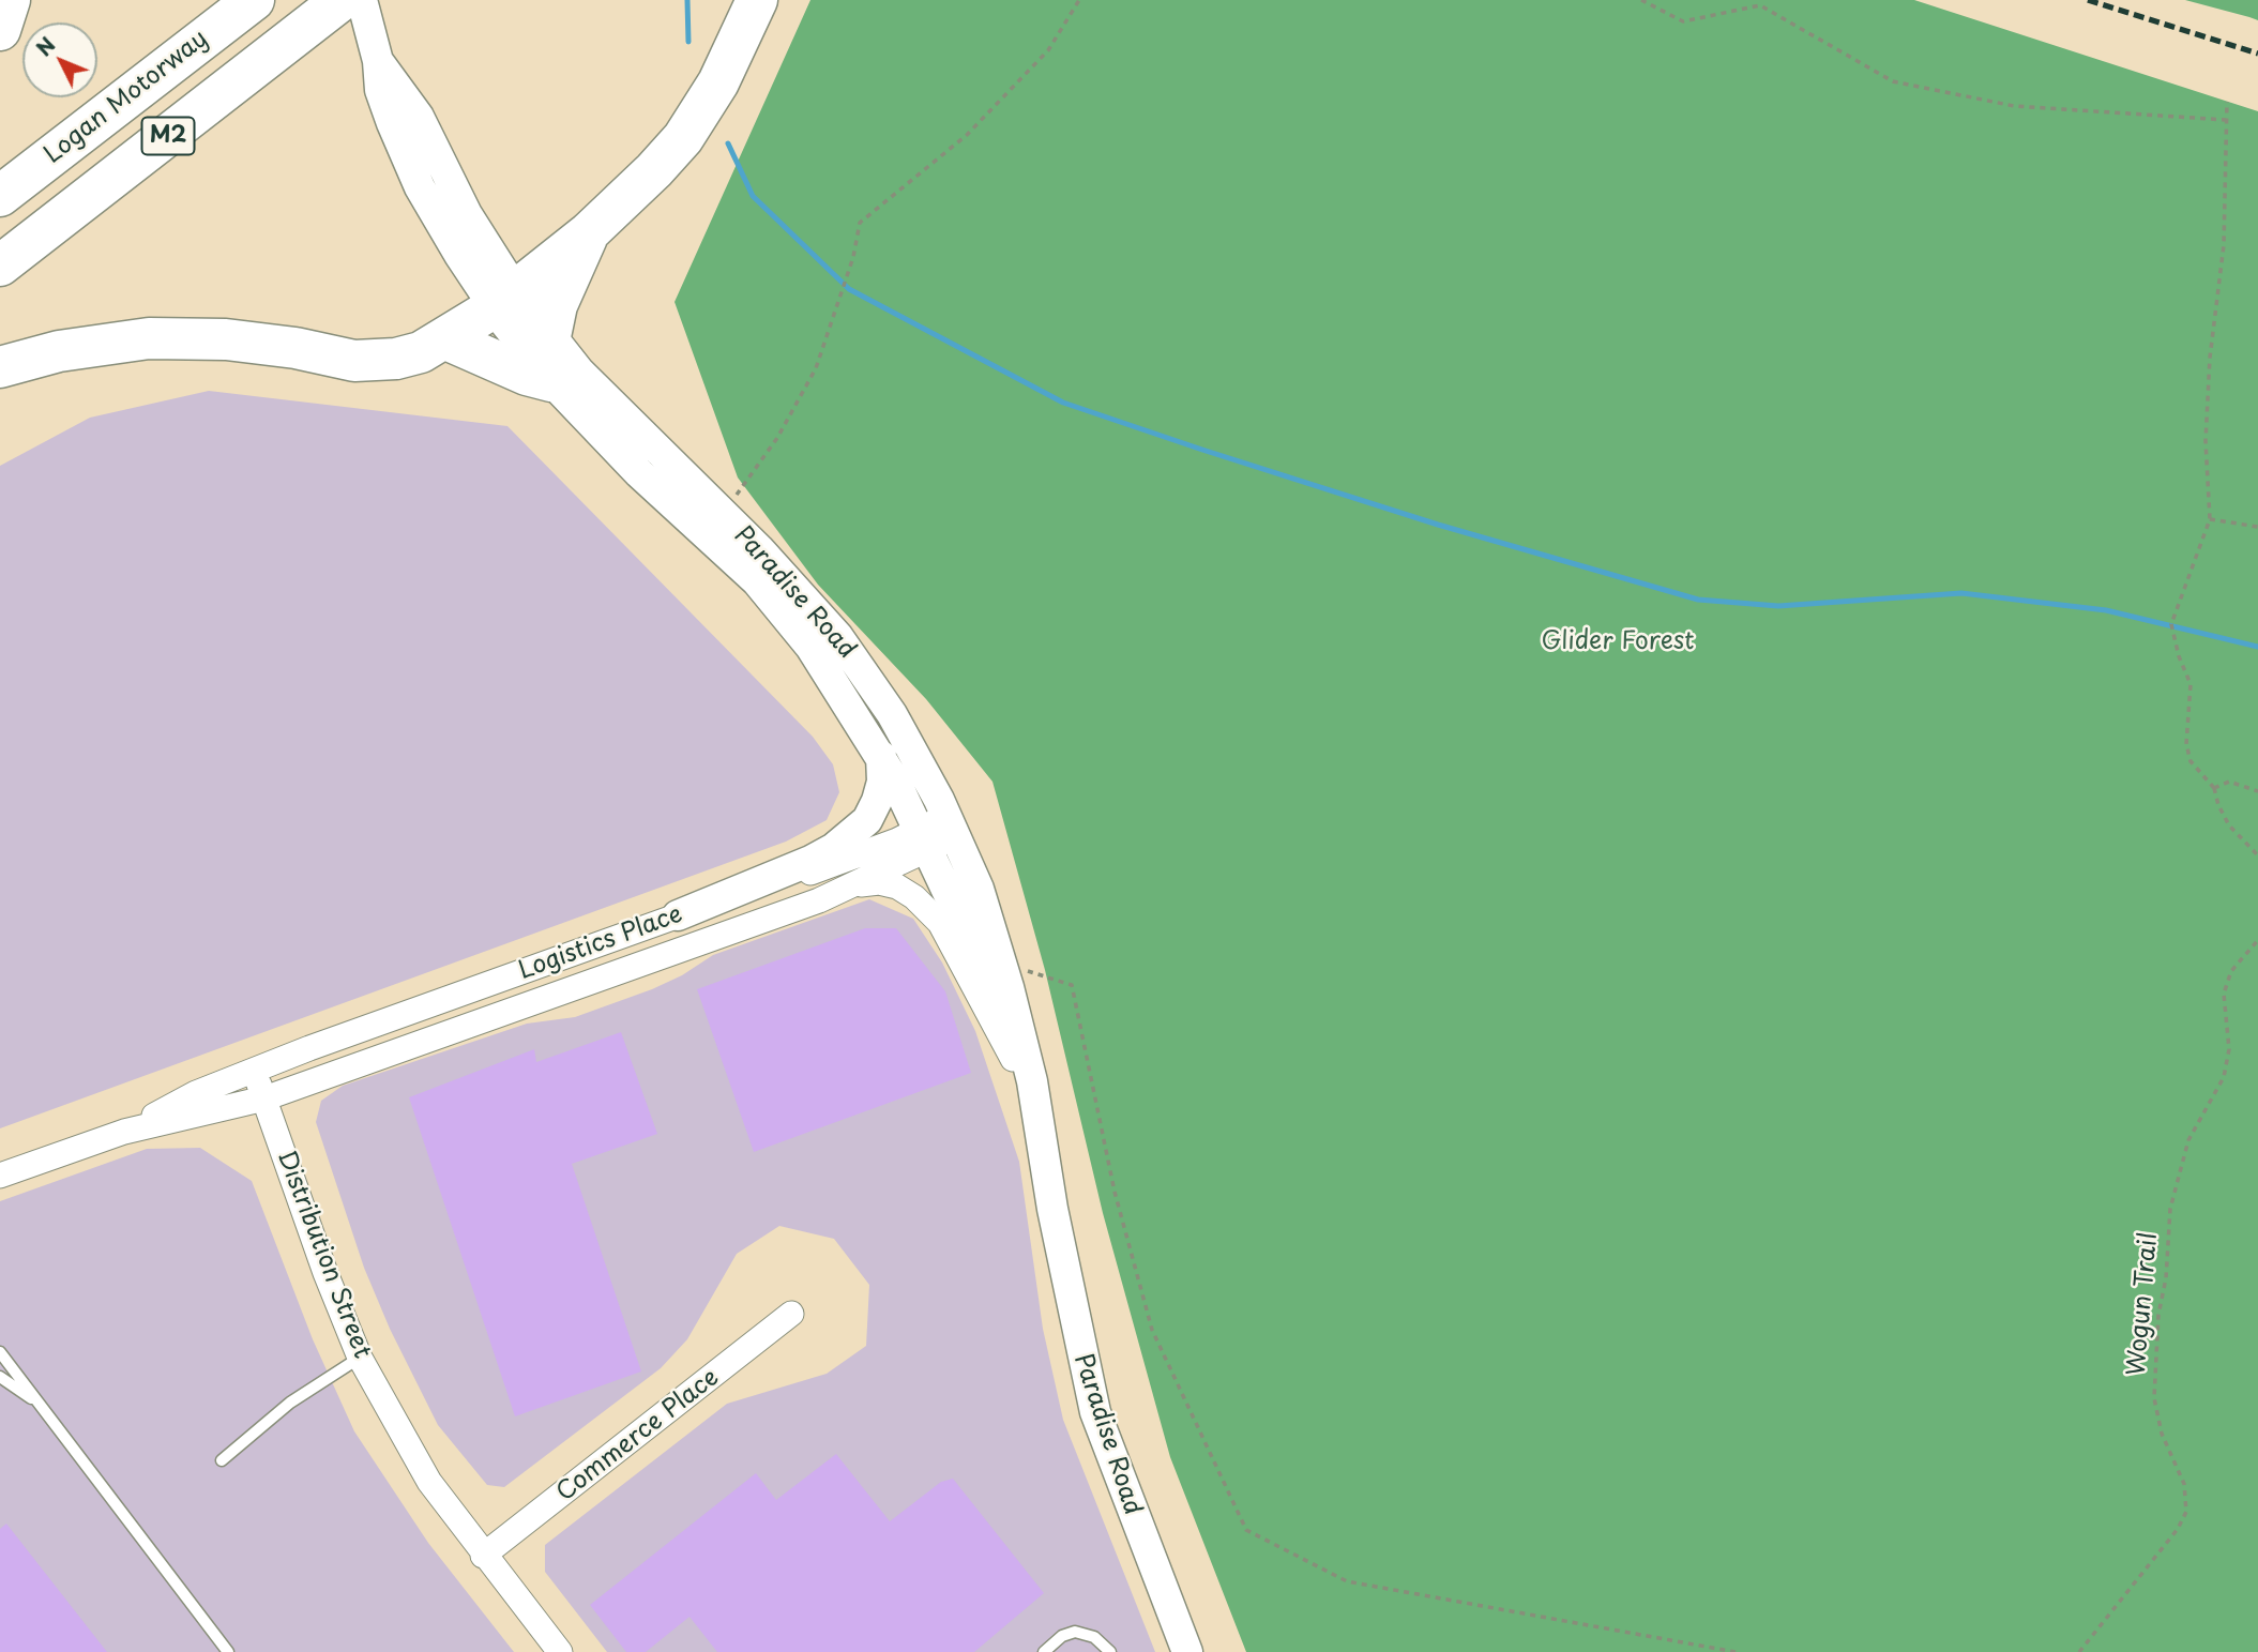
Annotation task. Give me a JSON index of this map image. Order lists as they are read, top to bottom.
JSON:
{
  "streets": {
    "highway": ["Logan Motorway", "M2"],
    "street": [
      "Paradise Road",
      "Logistics Place",
      "Distribution Street",
      "Commerce Place"
    ],
    "path": ["Wogun Trail"]
  },
  "crossings": [
    ["M2", "Paradise Road"],
    ["Paradise Road", "Logistics Place"],
    ["Logistics Place", "Distribution Street"],
    ["Distribution Street", "Commerce Place"]
  ],
  "parks": ["Glider Forest"],
  "north": "top left"
}
